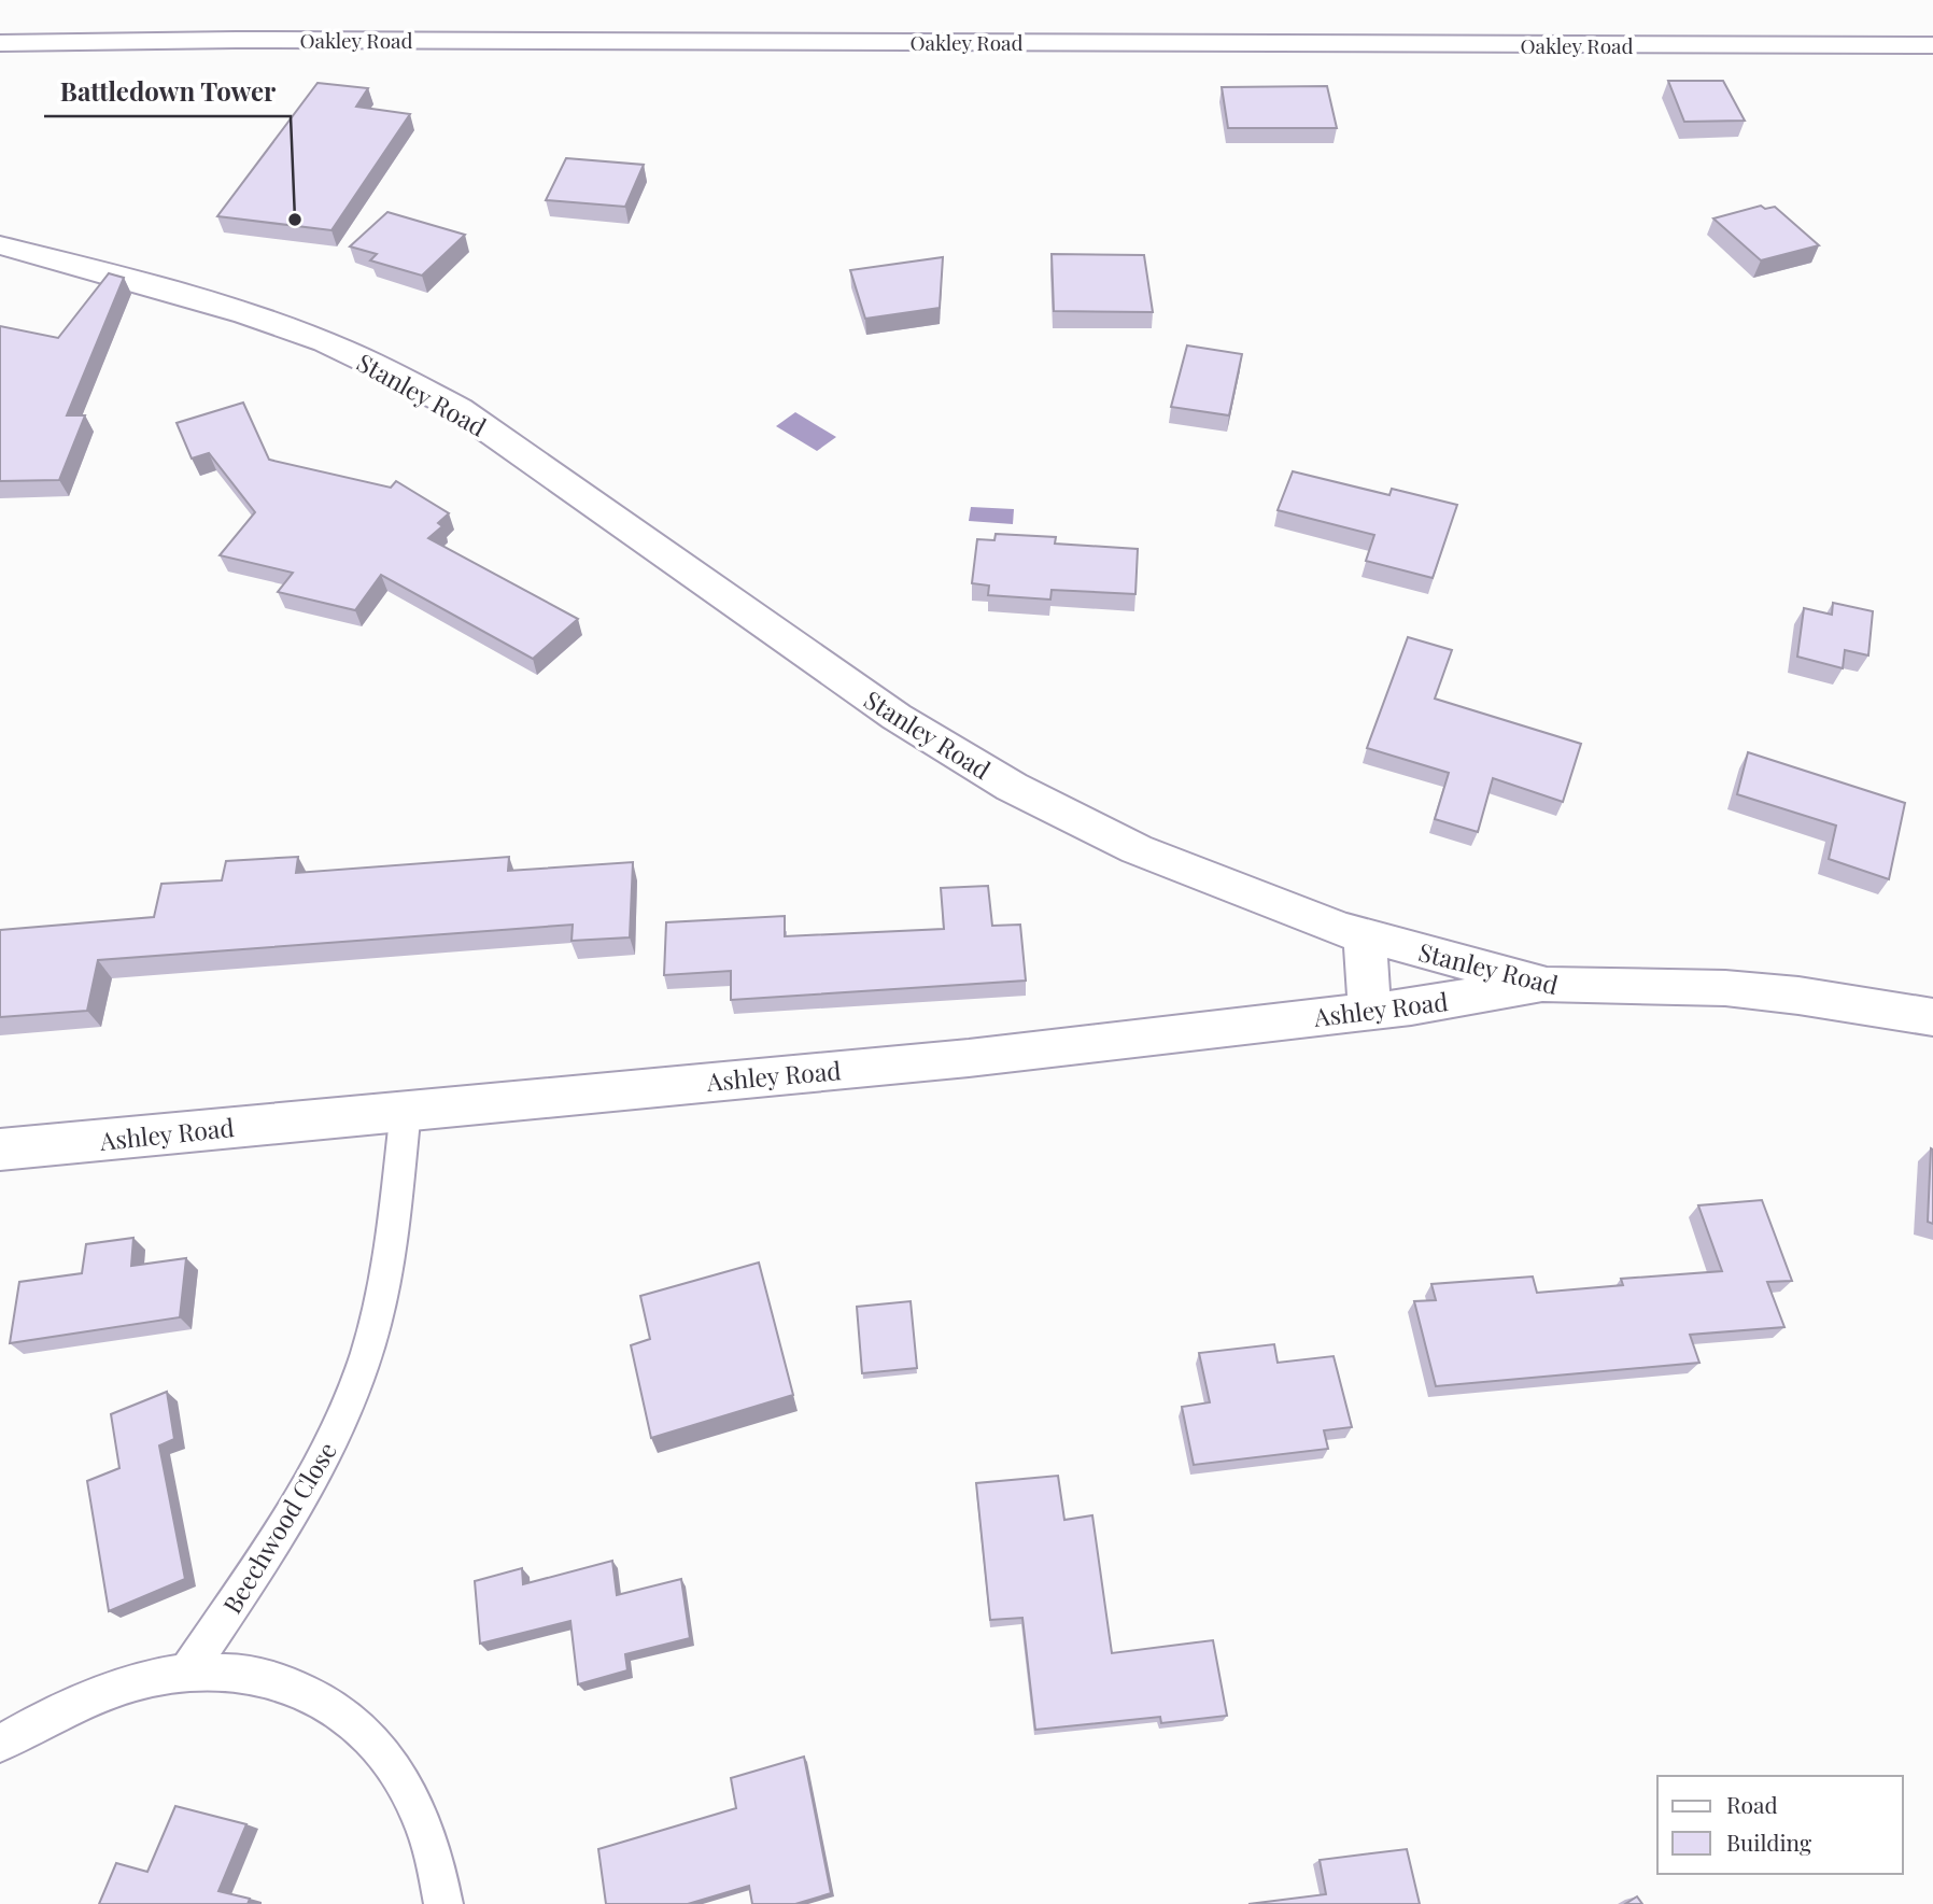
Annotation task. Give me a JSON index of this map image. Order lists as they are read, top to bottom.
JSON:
{
  "streets": {
    "street": ["Oakley Road", "Stanley Road", "Ashley Road"],
    "lane": ["Beechwood Close"]
  },
  "crossings": [
    ["Stanley Road", "Ashley Road"],
    ["Ashley Road", "Beechwood Close"]
  ],
  "places": ["Battledown Tower"],
  "legend": ["Road", "Building"]
}
